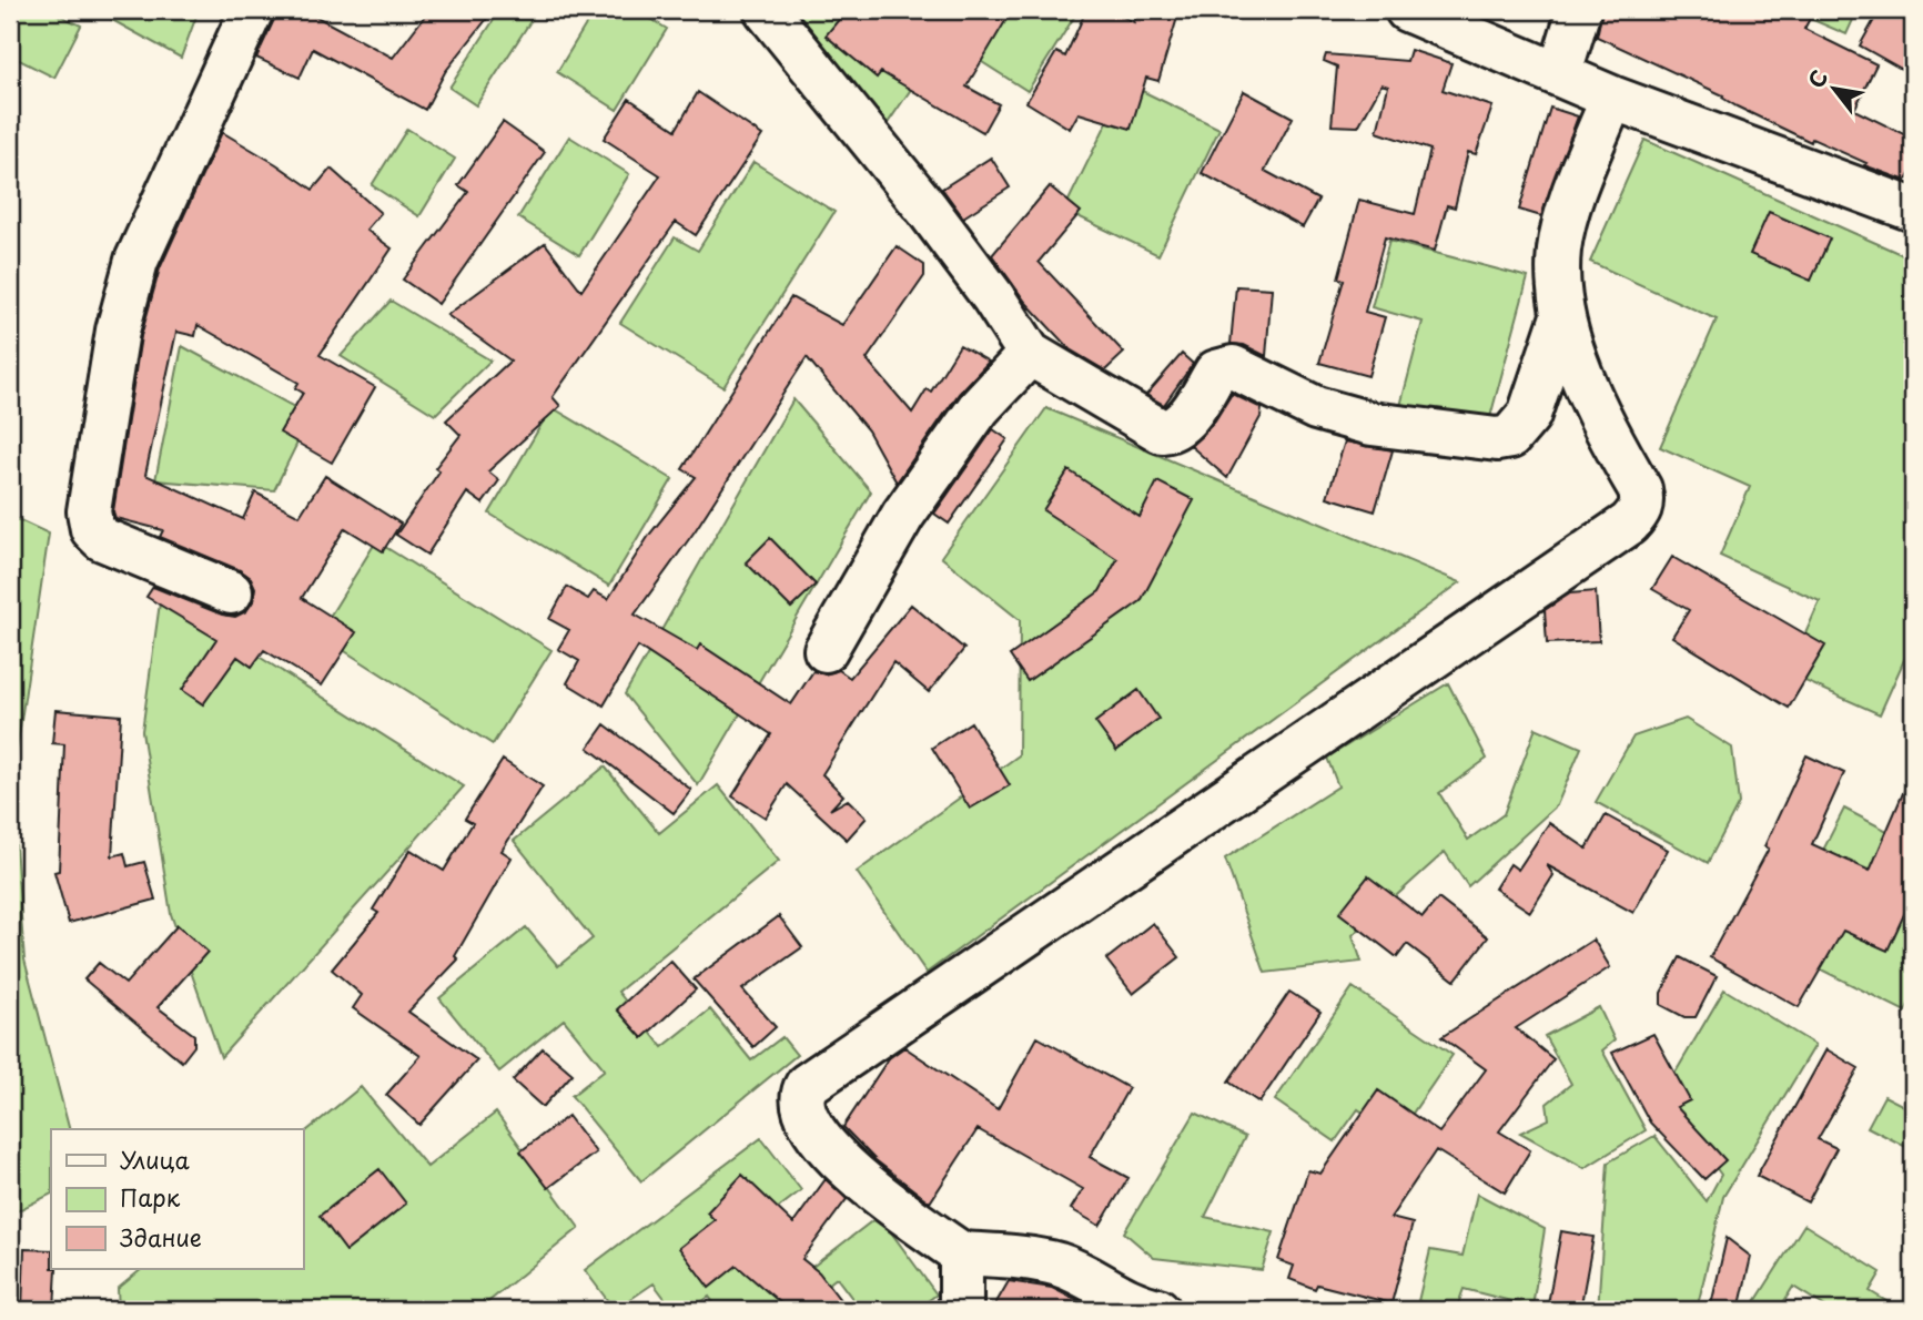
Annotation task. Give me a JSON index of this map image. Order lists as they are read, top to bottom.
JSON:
{
  "legend": ["Улица", "Парк", "Здание"],
  "north": "top left"
}
